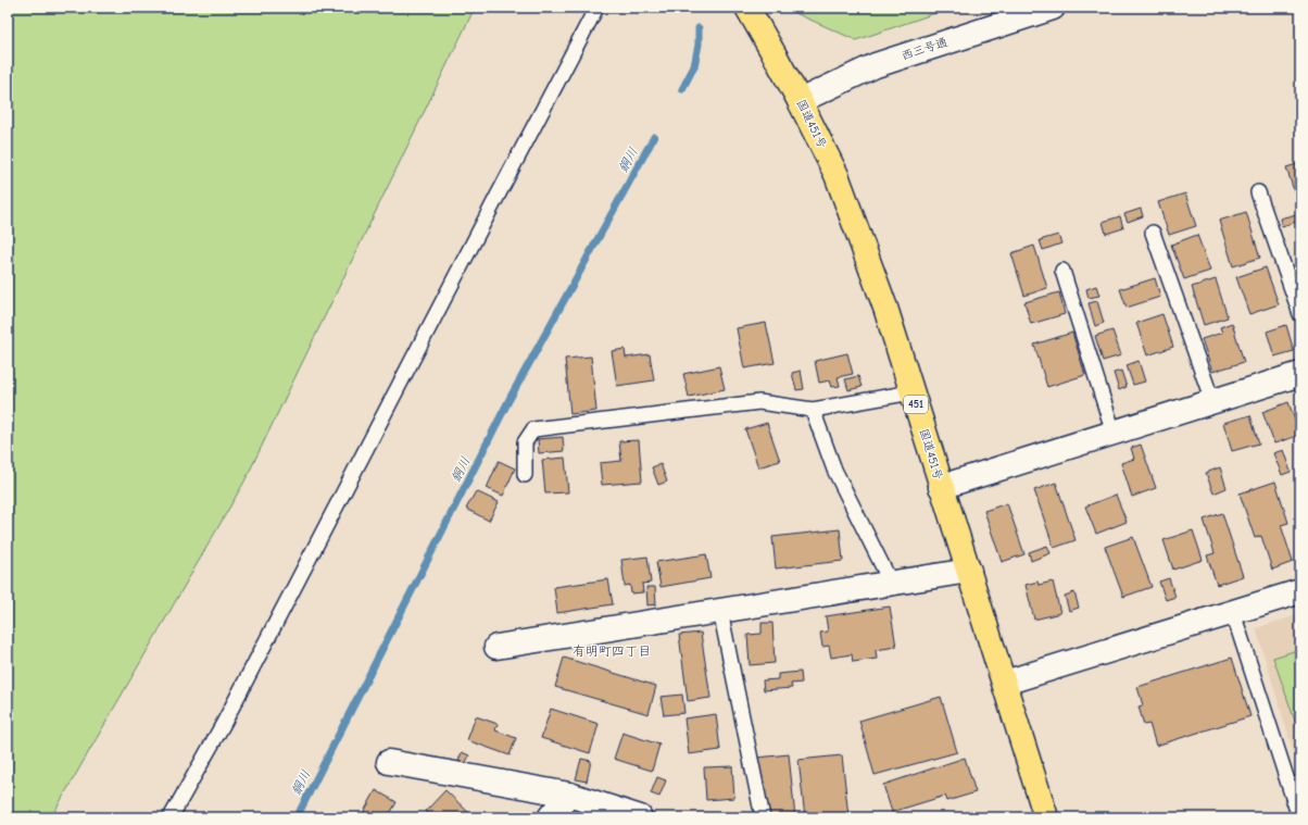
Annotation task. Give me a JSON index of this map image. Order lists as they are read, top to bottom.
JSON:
{
  "streets": {
    "highway": ["国道451号", "451"],
    "street": ["西三号通"]
  },
  "crossings": [
    ["西三号通", "国道451号"]
  ],
  "districts": ["有明町四丁目"],
  "water": ["銅川"]
}
